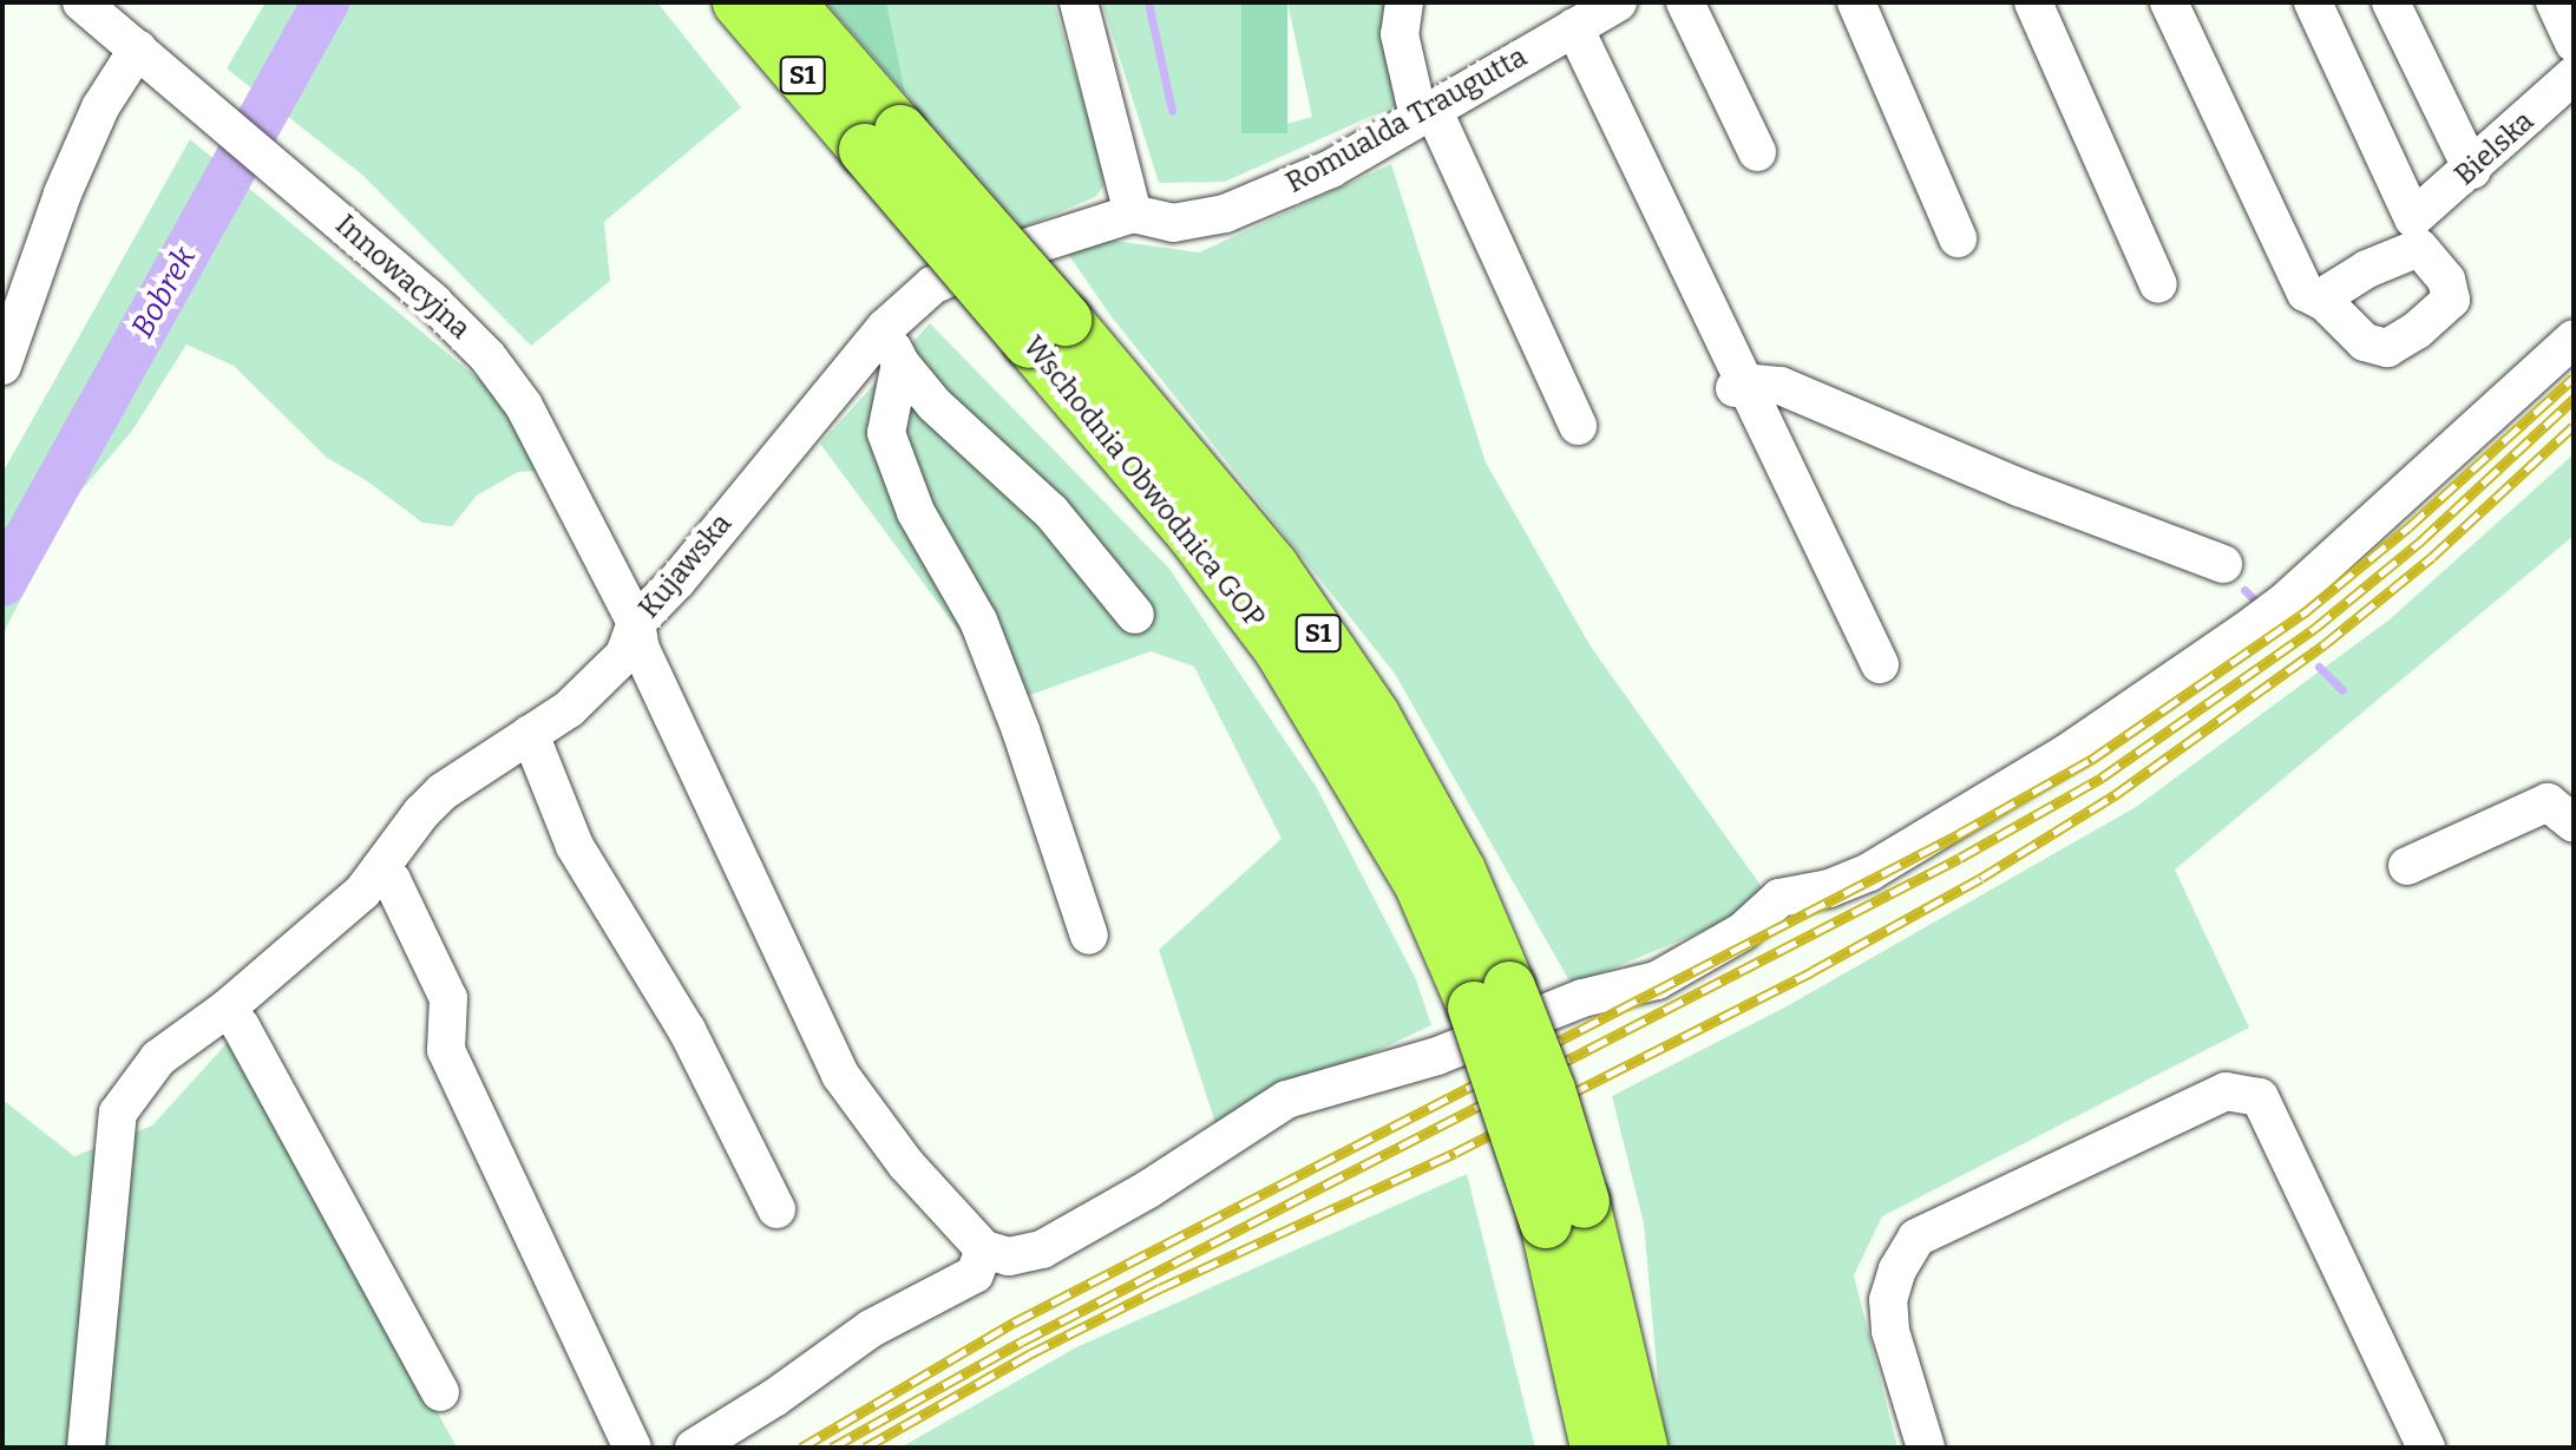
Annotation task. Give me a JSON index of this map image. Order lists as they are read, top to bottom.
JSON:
{
  "streets": {
    "highway": ["S1", "Wschodnia Obwodnica GOP"],
    "street": [
      "Romualda Traugutta",
      "Bielska",
      "Innowacyjna",
      "Kujawska"
    ]
  },
  "crossings": [
    ["Romualda Traugutta", "Kujawska"],
    ["Innowacyjna", "Kujawska"]
  ],
  "water": ["Bobrek"]
}
